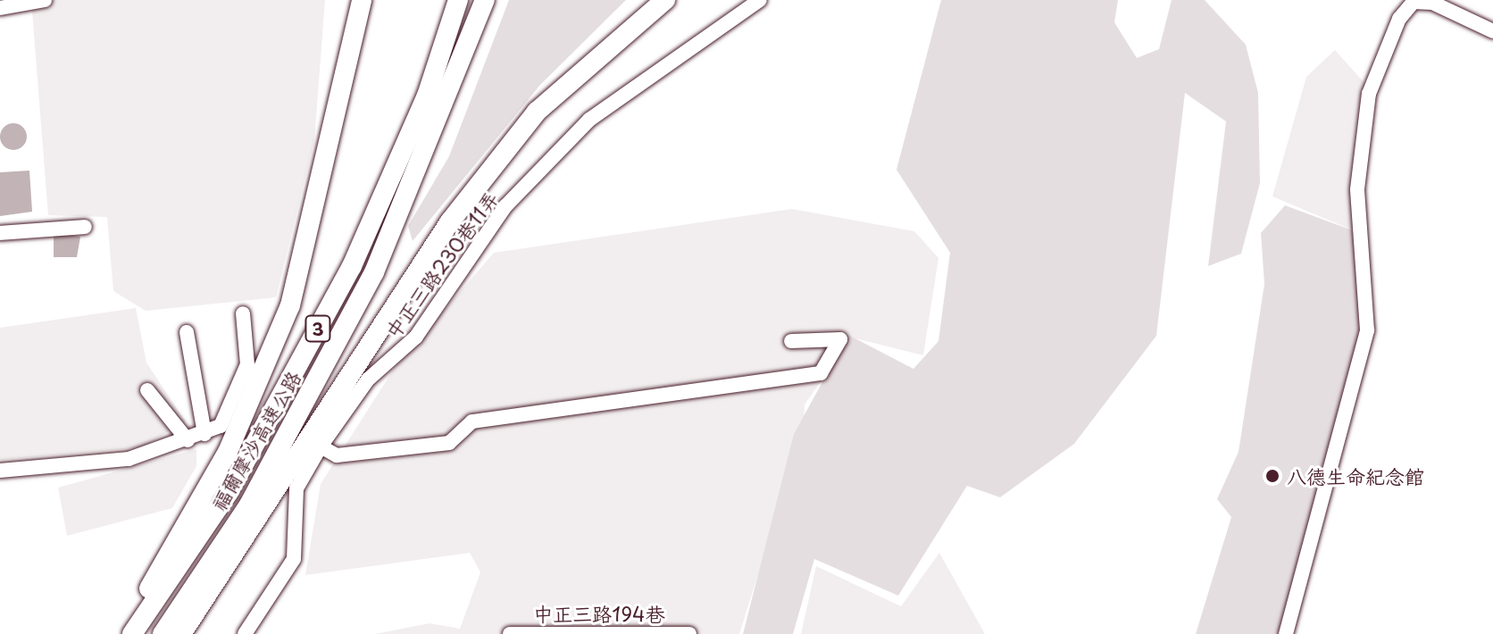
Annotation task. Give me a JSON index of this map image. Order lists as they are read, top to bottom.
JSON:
{
  "streets": {
    "highway": ["3", "福爾摩沙高速公路"],
    "lane": ["中正三路230巷11弄", "中正三路194巷"]
  },
  "places": ["八德生命紀念館"]
}
